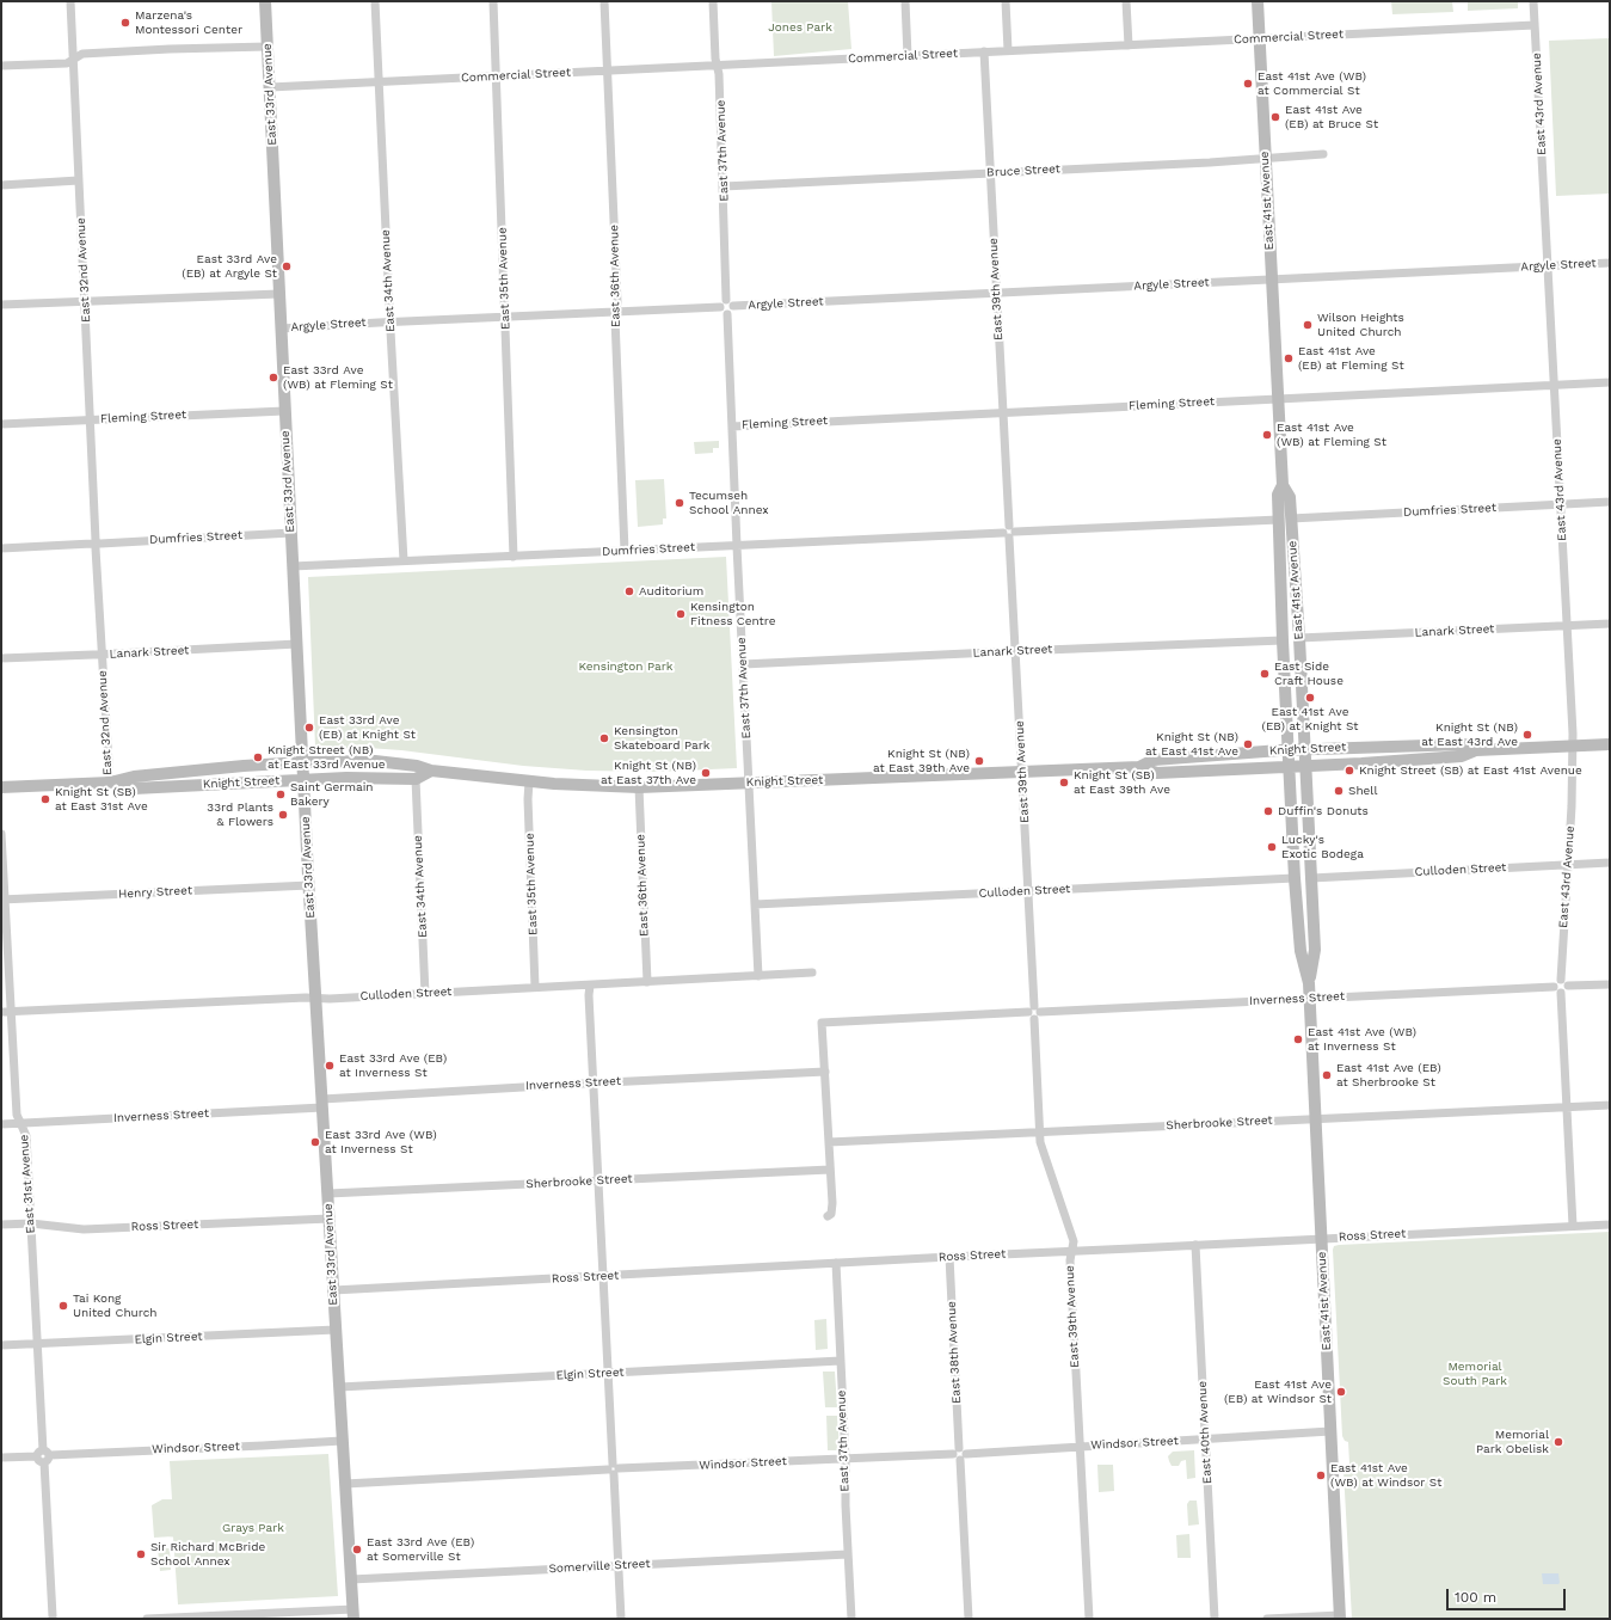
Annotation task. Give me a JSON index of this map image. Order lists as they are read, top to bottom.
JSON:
{
  "streets": {
    "main road": ["East 33rd Avenue", "East 41st Avenue", "Knight Street"],
    "street": [
      "Commercial Street",
      "East 43rd Avenue",
      "East 37th Avenue",
      "Bruce Street",
      "Argyle Street",
      "East 32nd Avenue",
      "East 36th Avenue",
      "East 35th Avenue",
      "East 34th Avenue",
      "East 39th Avenue",
      "Fleming Street",
      "Dumfries Street",
      "Lanark Street",
      "Culloden Street",
      "Henry Street",
      "Inverness Street",
      "Sherbrooke Street",
      "East 31st Avenue",
      "Ross Street",
      "Elgin Street",
      "East 38th Avenue",
      "East 40th Avenue",
      "Windsor Street",
      "Somerville Street"
    ]
  },
  "crossings": [
    ["Commercial Street", "East 33rd Avenue"],
    ["Commercial Street", "East 43rd Avenue"],
    ["Commercial Street", "East 37th Avenue"],
    ["Commercial Street", "East 41st Avenue"],
    ["Commercial Street", "East 36th Avenue"],
    ["Commercial Street", "East 35th Avenue"],
    ["Commercial Street", "East 34th Avenue"],
    ["Commercial Street", "East 39th Avenue"],
    ["East 33rd Avenue", "Argyle Street"],
    ["East 33rd Avenue", "Fleming Street"],
    ["East 33rd Avenue", "Dumfries Street"],
    ["East 33rd Avenue", "Lanark Street"],
    ["East 33rd Avenue", "Knight Street"],
    ["East 33rd Avenue", "Culloden Street"],
    ["East 33rd Avenue", "Henry Street"],
    ["East 33rd Avenue", "Inverness Street"],
    ["East 33rd Avenue", "Sherbrooke Street"],
    ["East 33rd Avenue", "Ross Street"],
    ["East 33rd Avenue", "Elgin Street"],
    ["East 33rd Avenue", "Windsor Street"],
    ["East 33rd Avenue", "Somerville Street"],
    ["East 43rd Avenue", "Argyle Street"],
    ["East 43rd Avenue", "Fleming Street"],
    ["East 43rd Avenue", "Dumfries Street"],
    ["East 43rd Avenue", "Lanark Street"],
    ["East 43rd Avenue", "Knight Street"],
    ["East 43rd Avenue", "Culloden Street"],
    ["East 37th Avenue", "Bruce Street"],
    ["East 37th Avenue", "Argyle Street"],
    ["East 37th Avenue", "Fleming Street"],
    ["East 37th Avenue", "Dumfries Street"],
    ["East 37th Avenue", "Lanark Street"],
    ["East 37th Avenue", "Knight Street"],
    ["East 37th Avenue", "Culloden Street"],
    ["East 37th Avenue", "Ross Street"],
    ["East 37th Avenue", "Elgin Street"],
    ["East 37th Avenue", "Windsor Street"],
    ["East 37th Avenue", "Somerville Street"],
    ["Bruce Street", "East 41st Avenue"],
    ["Bruce Street", "East 39th Avenue"],
    ["East 41st Avenue", "Argyle Street"],
    ["East 41st Avenue", "Fleming Street"],
    ["East 41st Avenue", "Dumfries Street"],
    ["East 41st Avenue", "Lanark Street"],
    ["East 41st Avenue", "Knight Street"],
    ["East 41st Avenue", "Culloden Street"],
    ["East 41st Avenue", "Inverness Street"],
    ["East 41st Avenue", "Sherbrooke Street"],
    ["East 41st Avenue", "Ross Street"],
    ["East 41st Avenue", "Windsor Street"],
    ["Argyle Street", "East 36th Avenue"],
    ["Argyle Street", "East 35th Avenue"],
    ["Argyle Street", "East 34th Avenue"],
    ["Argyle Street", "East 39th Avenue"],
    ["East 32nd Avenue", "Fleming Street"],
    ["East 32nd Avenue", "Dumfries Street"],
    ["East 32nd Avenue", "Lanark Street"],
    ["East 32nd Avenue", "Knight Street"],
    ["East 36th Avenue", "Dumfries Street"],
    ["East 36th Avenue", "Knight Street"],
    ["East 36th Avenue", "Culloden Street"],
    ["East 35th Avenue", "Dumfries Street"],
    ["East 35th Avenue", "Knight Street"],
    ["East 35th Avenue", "Culloden Street"],
    ["East 34th Avenue", "Dumfries Street"],
    ["East 34th Avenue", "Knight Street"],
    ["East 34th Avenue", "Culloden Street"],
    ["East 39th Avenue", "Fleming Street"],
    ["East 39th Avenue", "Dumfries Street"],
    ["East 39th Avenue", "Lanark Street"],
    ["East 39th Avenue", "Knight Street"],
    ["East 39th Avenue", "Culloden Street"],
    ["East 39th Avenue", "Inverness Street"],
    ["East 39th Avenue", "Sherbrooke Street"],
    ["East 39th Avenue", "Ross Street"],
    ["East 39th Avenue", "Windsor Street"],
    ["Culloden Street", "East 31st Avenue"],
    ["Henry Street", "East 31st Avenue"],
    ["Inverness Street", "East 31st Avenue"],
    ["East 31st Avenue", "Ross Street"],
    ["East 31st Avenue", "Elgin Street"],
    ["East 31st Avenue", "Windsor Street"],
    ["Ross Street", "East 38th Avenue"],
    ["Ross Street", "East 40th Avenue"],
    ["East 38th Avenue", "Windsor Street"],
    ["East 40th Avenue", "Windsor Street"]
  ],
  "parks": [
    "Jones Park",
    "Kensington Park",
    "Memorial South Park",
    "Grays Park"
  ],
  "places": [
    "Marzena's Montessori Center",
    "East 41st Ave (WB) at Commercial St",
    "East 41st Ave (EB) at Bruce St",
    "East 33rd Ave (EB) at Argyle St",
    "Wilson Heights United Church",
    "East 41st Ave (EB) at Fleming St",
    "East 33rd Ave (WB) at Fleming St",
    "East 41st Ave (WB) at Fleming St",
    "Tecumseh School Annex",
    "Auditorium",
    "Kensington Fitness Centre",
    "East Side Craft House",
    "East 41st Ave (EB) at Knight St",
    "East 33rd Ave (EB) at Knight St",
    "Knight St (NB) at East 43rd Ave",
    "Kensington Skateboard Park",
    "Knight St (NB) at East 41st Ave",
    "Knight Street (NB) at East 33rd Avenue",
    "Knight St (NB) at East 39th Ave",
    "Knight Street (SB) at East 41st Avenue",
    "Knight St (NB) at East 37th Ave",
    "Knight St (SB) at East 39th Ave",
    "Shell",
    "Saint Germain Bakery",
    "Knight St (SB) at East 31st Ave",
    "Duffin's Donuts",
    "33rd Plants & Flowers",
    "Lucky's Exotic Bodega",
    "East 41st Ave (WB) at Inverness St",
    "East 33rd Ave (EB) at Inverness St",
    "East 41st Ave (EB) at Sherbrooke St",
    "East 33rd Ave (WB) at Inverness St",
    "Tai Kong United Church",
    "East 41st Ave (EB) at Windsor St",
    "Memorial Park Obelisk",
    "East 41st Ave (WB) at Windsor St",
    "East 33rd Ave (EB) at Somerville St",
    "Sir Richard McBride School Annex"
  ],
  "scale_bar": "100 m"
}
